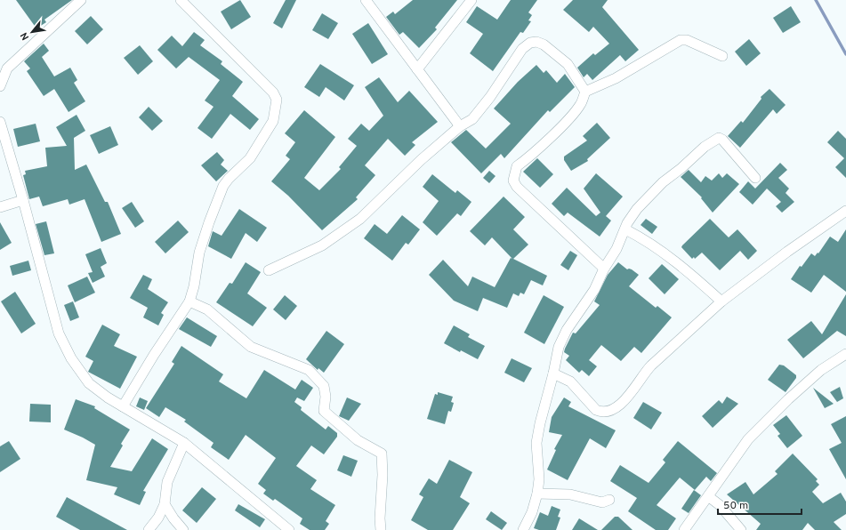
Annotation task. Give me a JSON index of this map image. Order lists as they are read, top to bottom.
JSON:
{
  "scale_bar": "50 m",
  "north": "bottom left"
}
